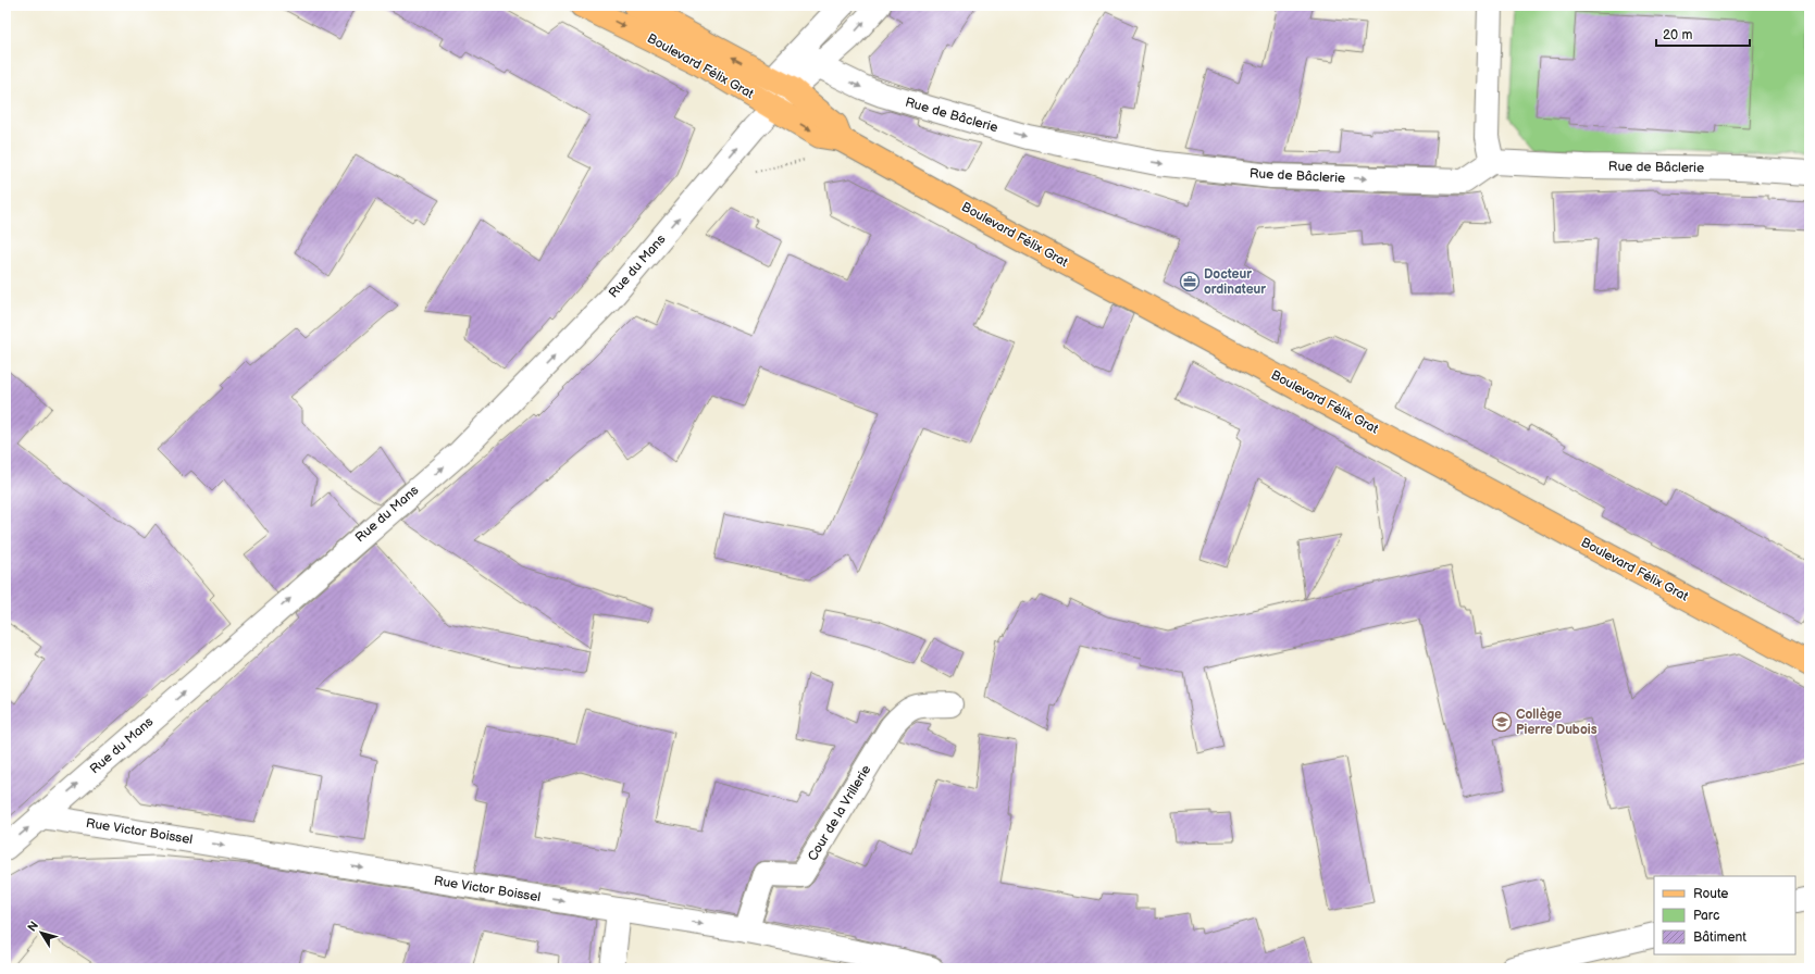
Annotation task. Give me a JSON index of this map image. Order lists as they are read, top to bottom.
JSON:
{
  "streets": {
    "main road": ["Boulevard Félix Grat"],
    "street": [
      "Rue de Bâclerie",
      "Rue du Mans",
      "Cour de la Vrillerie",
      "Rue Victor Boissel"
    ]
  },
  "crossings": [
    ["Boulevard Félix Grat", "Rue du Mans"],
    ["Rue de Bâclerie", "Rue du Mans"],
    ["Rue du Mans", "Rue Victor Boissel"],
    ["Cour de la Vrillerie", "Rue Victor Boissel"]
  ],
  "one_way": ["Rue de Bâclerie", "Rue du Mans", "Rue Victor Boissel"],
  "places": {
    "office": ["Docteur ordinateur"],
    "school or university": ["Collège Pierre Dubois"]
  },
  "legend": ["Route", "Parc", "Bâtiment"],
  "scale_bar": "20 m",
  "north": "top left"
}
